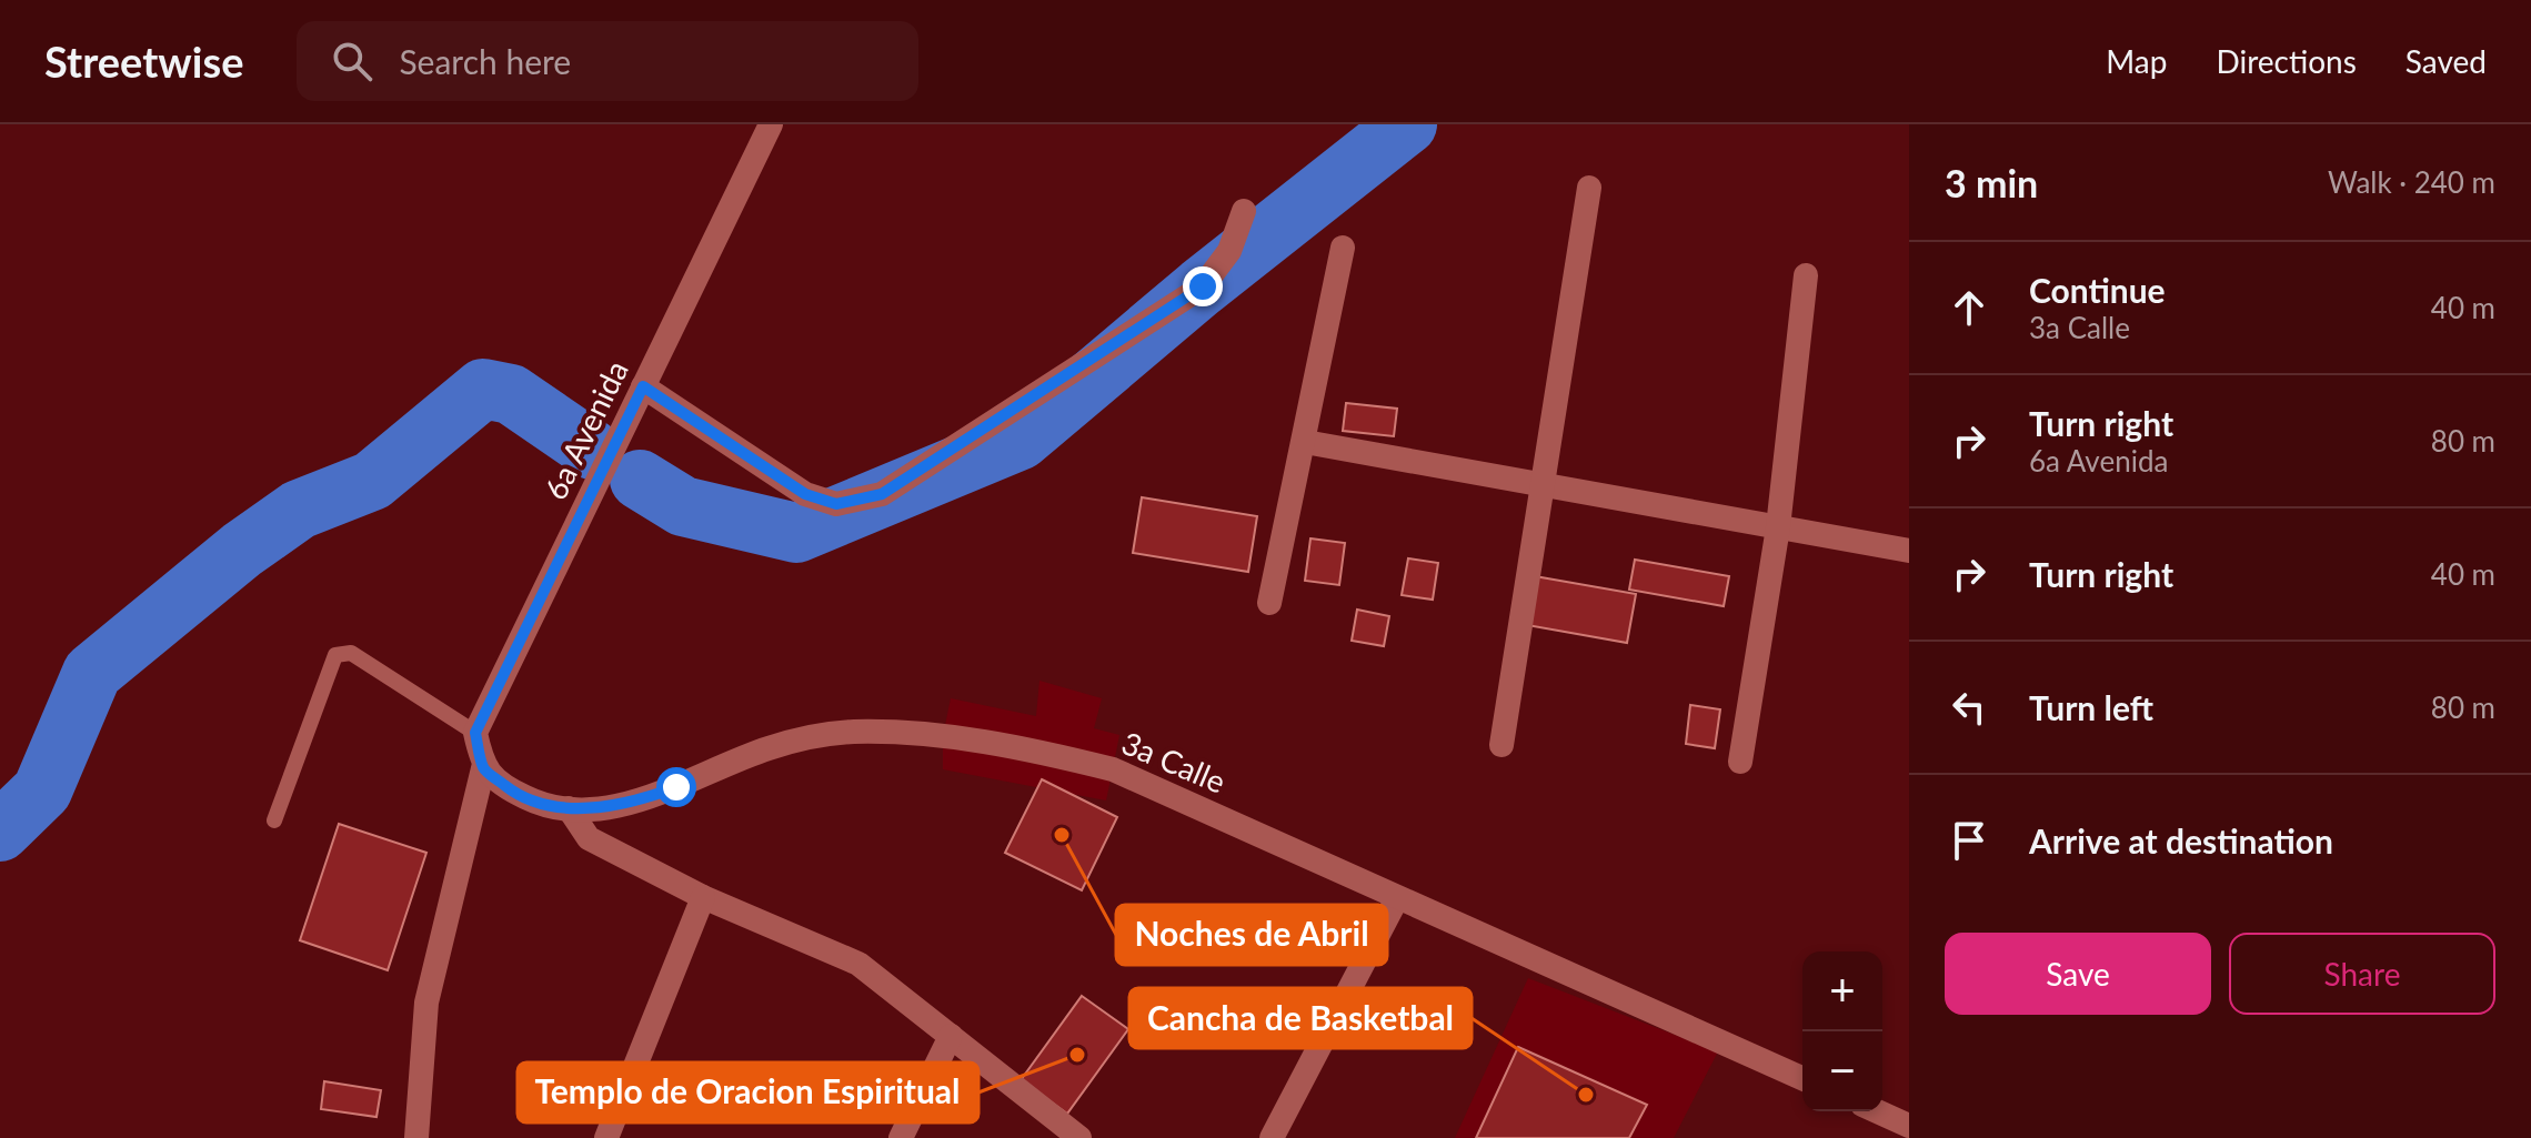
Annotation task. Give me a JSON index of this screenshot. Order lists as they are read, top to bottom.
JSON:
{
  "streets": {
    "street": ["6a Avenida", "3a Calle"]
  },
  "places": ["Noches de Abril", "Templo de Oracion Espiritual", "Cancha de Basketbal"],
  "page": {
    "header": "Streetwise",
    "search": "Search here",
    "nav": ["Map", "Directions", "Saved"],
    "heading": ["3 min", "Walk · 240 m"],
    "list": [
      ["Continue", "3a Calle", "40 m"],
      ["Turn right", "6a Avenida", "80 m"],
      ["Turn right", "40 m"],
      ["Turn left", "80 m"],
      "Arrive at destination"
    ],
    "buttons": ["Save", "Share"],
    "map_buttons": ["+", "−"]
  }
}
